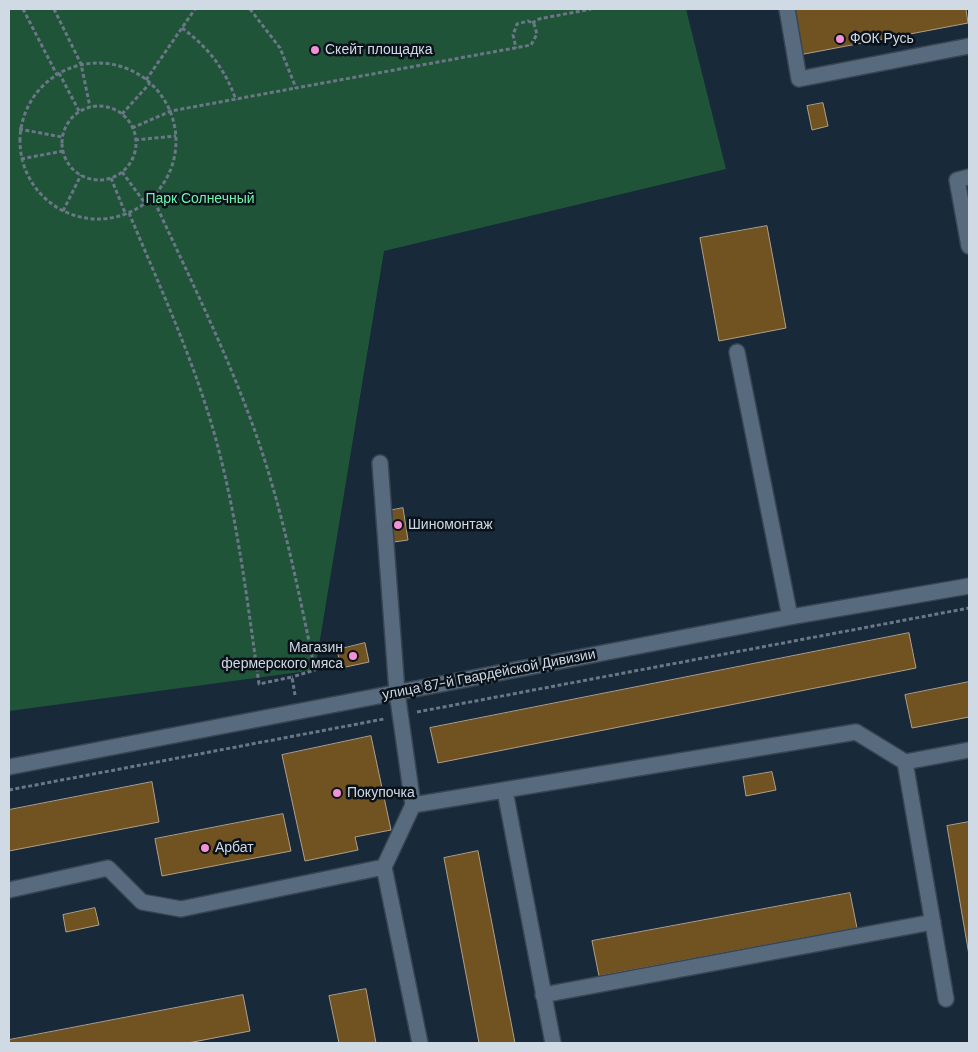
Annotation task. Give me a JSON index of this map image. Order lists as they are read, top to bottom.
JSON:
{
  "streets": {
    "street": ["улица 87-й Гвардейской Дивизии"]
  },
  "parks": ["Парк Солнечный"],
  "places": [
    "ФОК Русь",
    "Скейт площадка",
    "Шиномонтаж",
    "Магазин фермерского мяса",
    "Покупочка",
    "Арбат"
  ]
}
